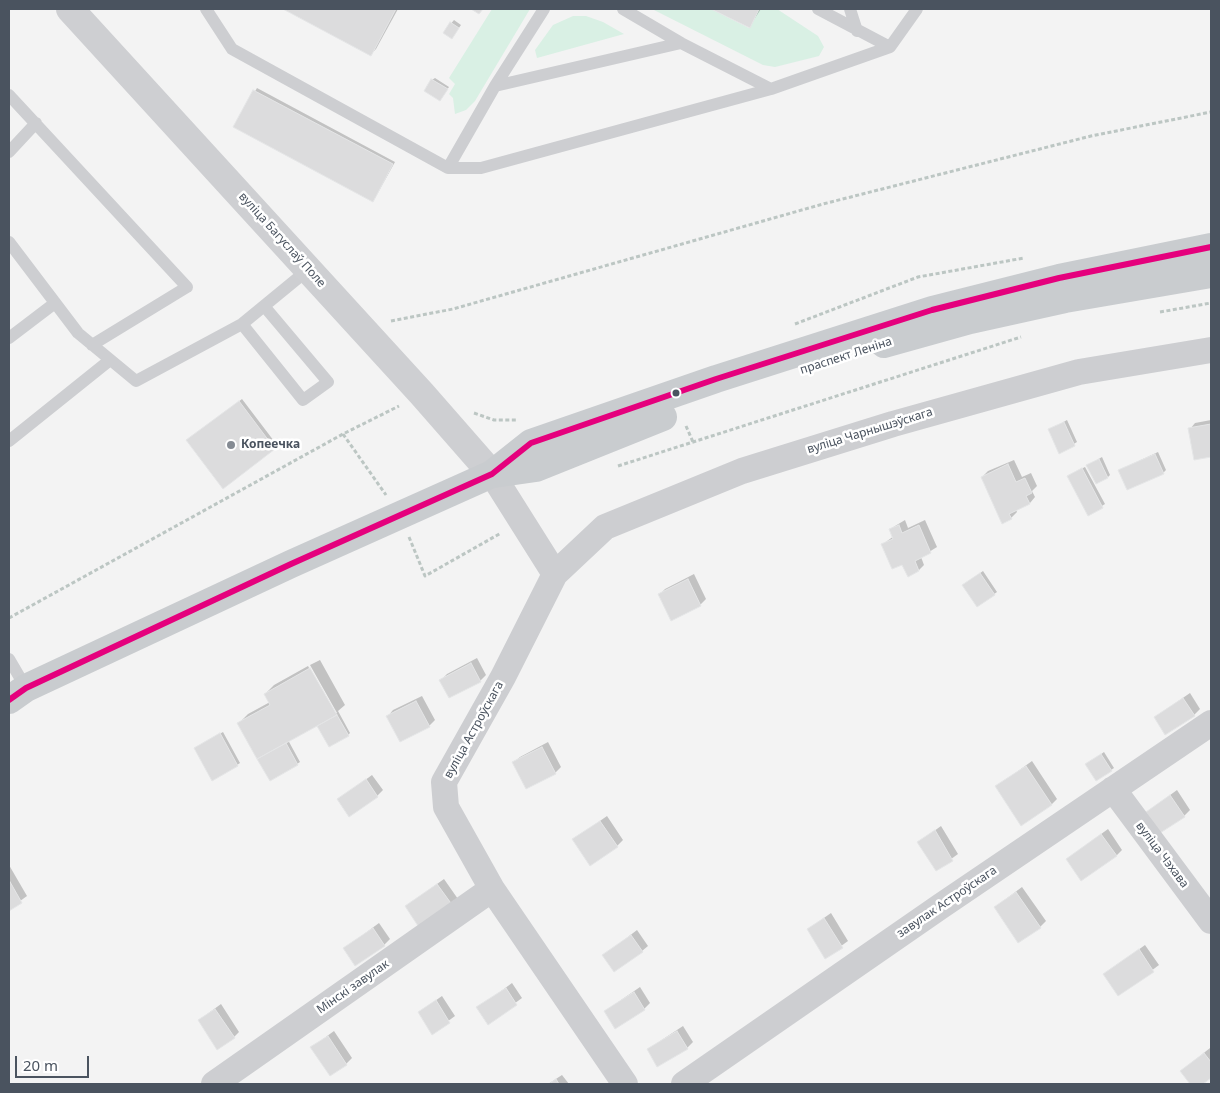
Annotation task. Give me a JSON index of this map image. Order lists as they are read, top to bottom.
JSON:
{
  "streets": {
    "main road": ["вуліца Багуслаў Поле", "праспект Леніна"],
    "street": [
      "вуліца Чарнышэўскага",
      "вуліца Астроўскага",
      "вуліца Чэхава",
      "завулак Астроўскага",
      "Мінскі завулак"
    ]
  },
  "crossings": [
    ["вуліца Багуслаў Поле", "праспект Леніна"],
    ["вуліца Чарнышэўскага", "вуліца Астроўскага"],
    ["вуліца Астроўскага", "Мінскі завулак"],
    ["вуліца Чэхава", "завулак Астроўскага"]
  ],
  "places": ["Копеечка"],
  "scale_bar": "20 m"
}
